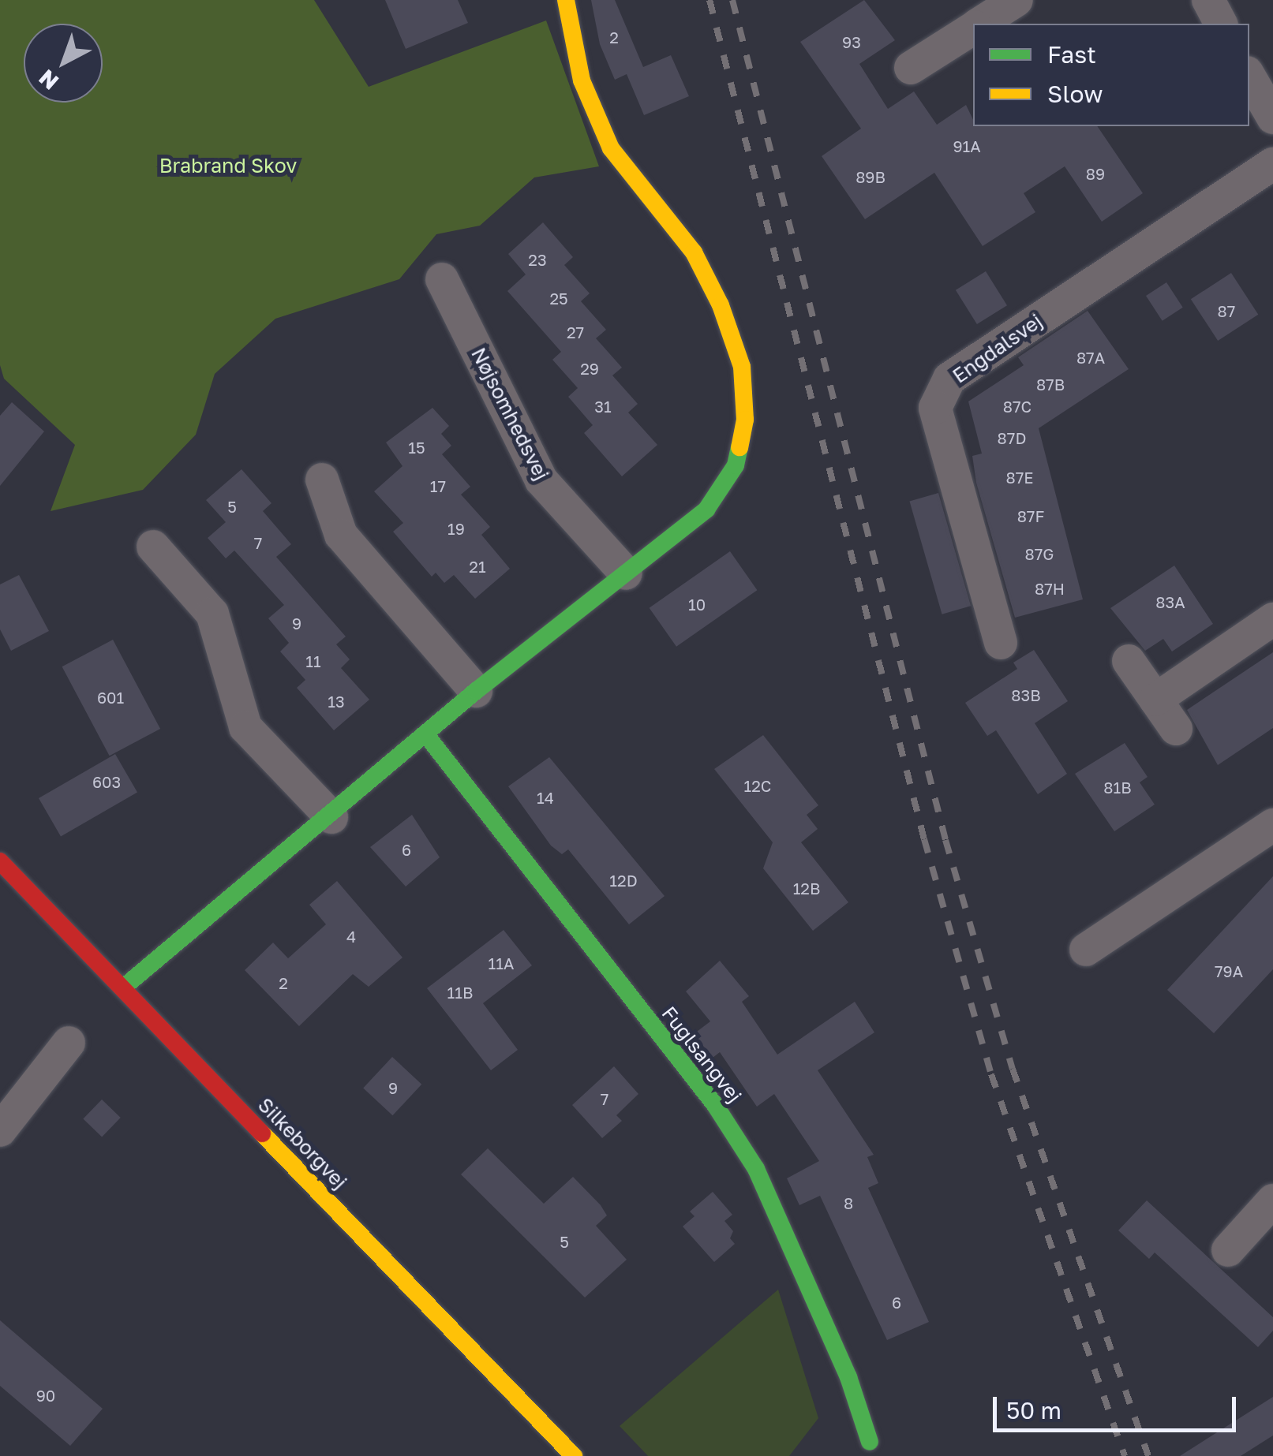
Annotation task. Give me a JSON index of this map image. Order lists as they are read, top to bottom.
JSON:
{
  "streets": {
    "street": [
      "Engdalsvej",
      "Nøjsomhedsvej",
      "Fuglsangvej",
      "Silkeborgvej"
    ]
  },
  "parks": ["Brabrand Skov"],
  "house_numbers": [
    "2",
    "93",
    "91A",
    "89",
    "89B",
    "23",
    "25",
    "87",
    "27",
    "87A",
    "29",
    "87B",
    "31",
    "87C",
    "87D",
    "15",
    "87E",
    "17",
    "5",
    "87F",
    "19",
    "7",
    "87G",
    "21",
    "87H",
    "83A",
    "10",
    "9",
    "11",
    "83B",
    "601",
    "13",
    "603",
    "12C",
    "81B",
    "14",
    "6",
    "12D",
    "12B",
    "4",
    "11A",
    "79A",
    "2",
    "11B",
    "9",
    "7",
    "8",
    "5",
    "6",
    "90"
  ],
  "legend": ["Fast", "Slow"],
  "scale_bar": "50 m",
  "north": "bottom left"
}
